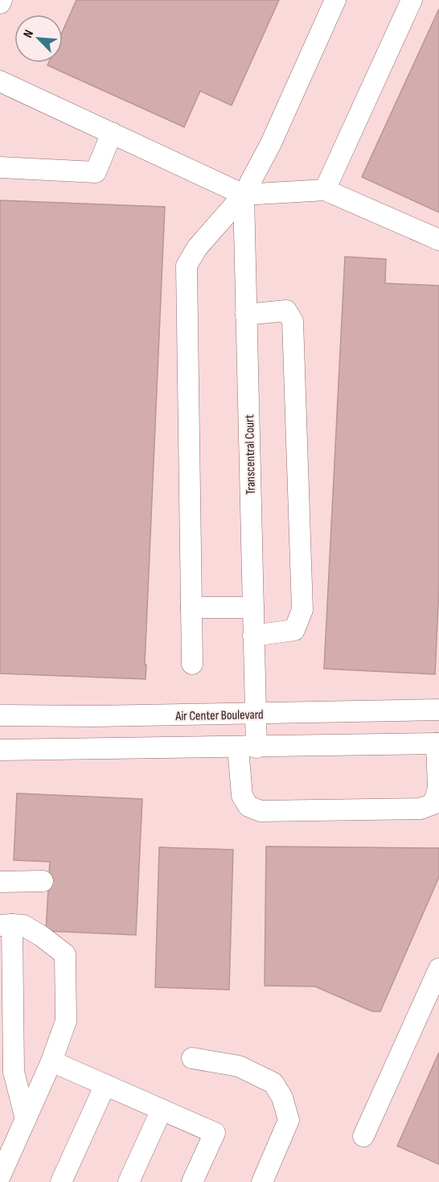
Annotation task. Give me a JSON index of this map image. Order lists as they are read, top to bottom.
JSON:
{
  "streets": {
    "street": ["Transcentral Court", "Air Center Boulevard"]
  },
  "crossings": [
    ["Transcentral Court", "Air Center Boulevard"]
  ],
  "north": "top left"
}
